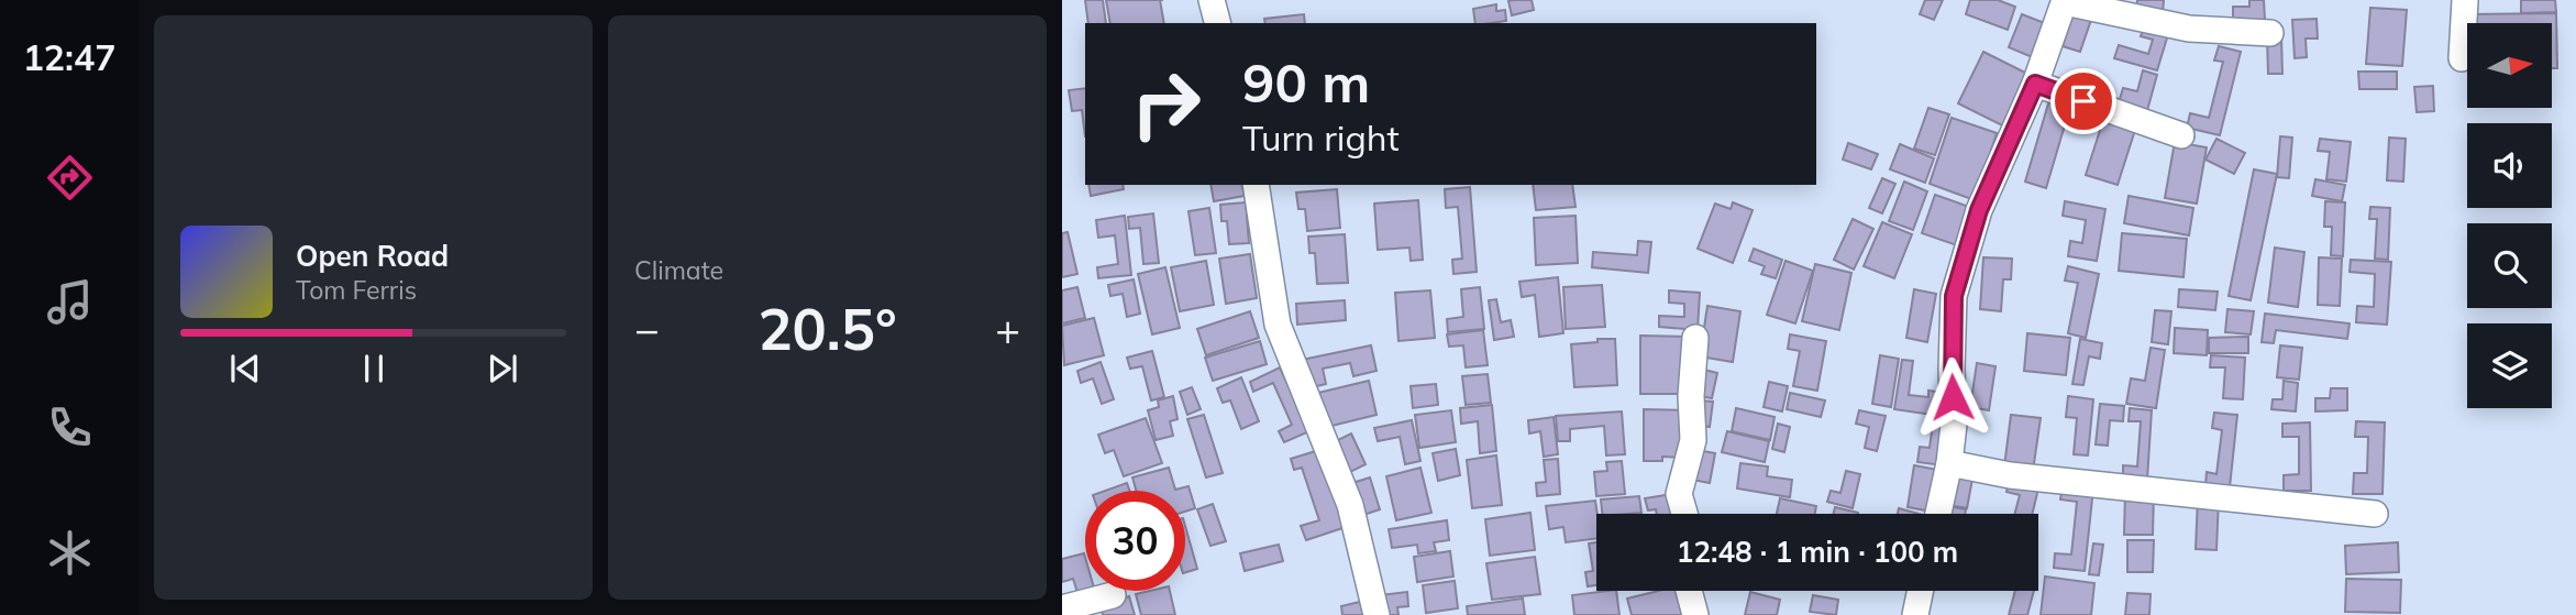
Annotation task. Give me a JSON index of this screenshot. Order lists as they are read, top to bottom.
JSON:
{
  "north": "right",
  "page": {
    "tabs": "12:47",
    "tile": "Climate",
    "turn": ["90 m", "Turn right"],
    "song": ["Open Road", "Tom Ferris"],
    "heat": ["−", "20.5°", "+"],
    "limit": "30",
    "trip": "12:48 · 1 min · 100 m"
  }
}
